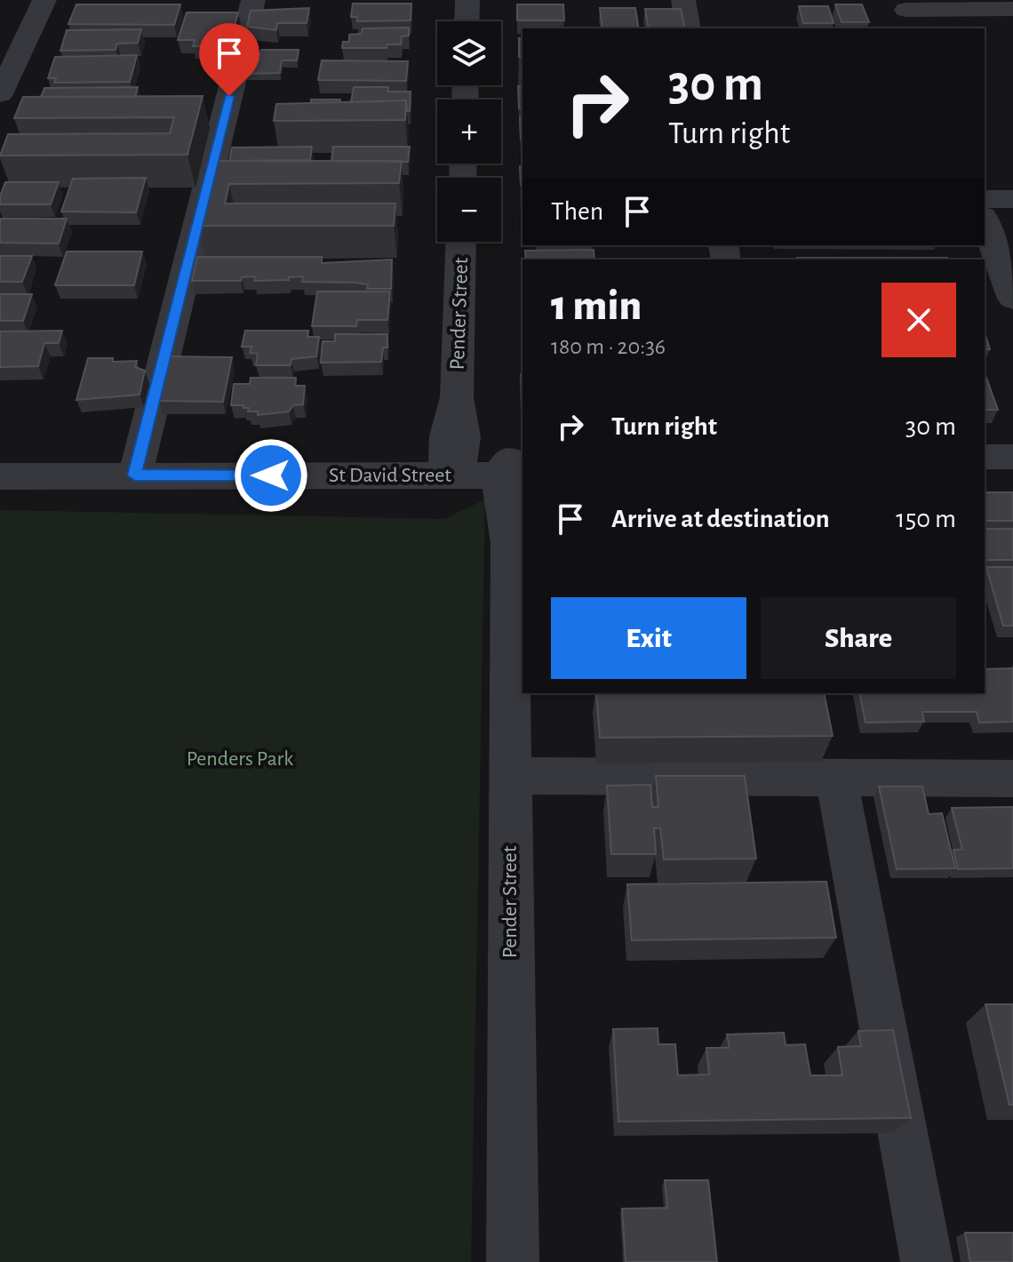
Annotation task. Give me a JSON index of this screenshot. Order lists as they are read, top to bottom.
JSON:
{
  "streets": {
    "street": ["Pender Street", "St David Street"]
  },
  "crossings": [
    ["Pender Street", "St David Street"]
  ],
  "parks": ["Penders Park"],
  "page": {
    "map_buttons": ["+", "−"],
    "turn": ["30 m", "Turn right"],
    "then": "Then",
    "heading": ["1 min", "180 m · 20:36"],
    "list": [
      {
        "name": "Turn right",
        "value": "30 m"
      },
      {
        "name": "Arrive at destination",
        "value": "150 m"
      }
    ],
    "buttons": ["Exit", "Share"]
  }
}
